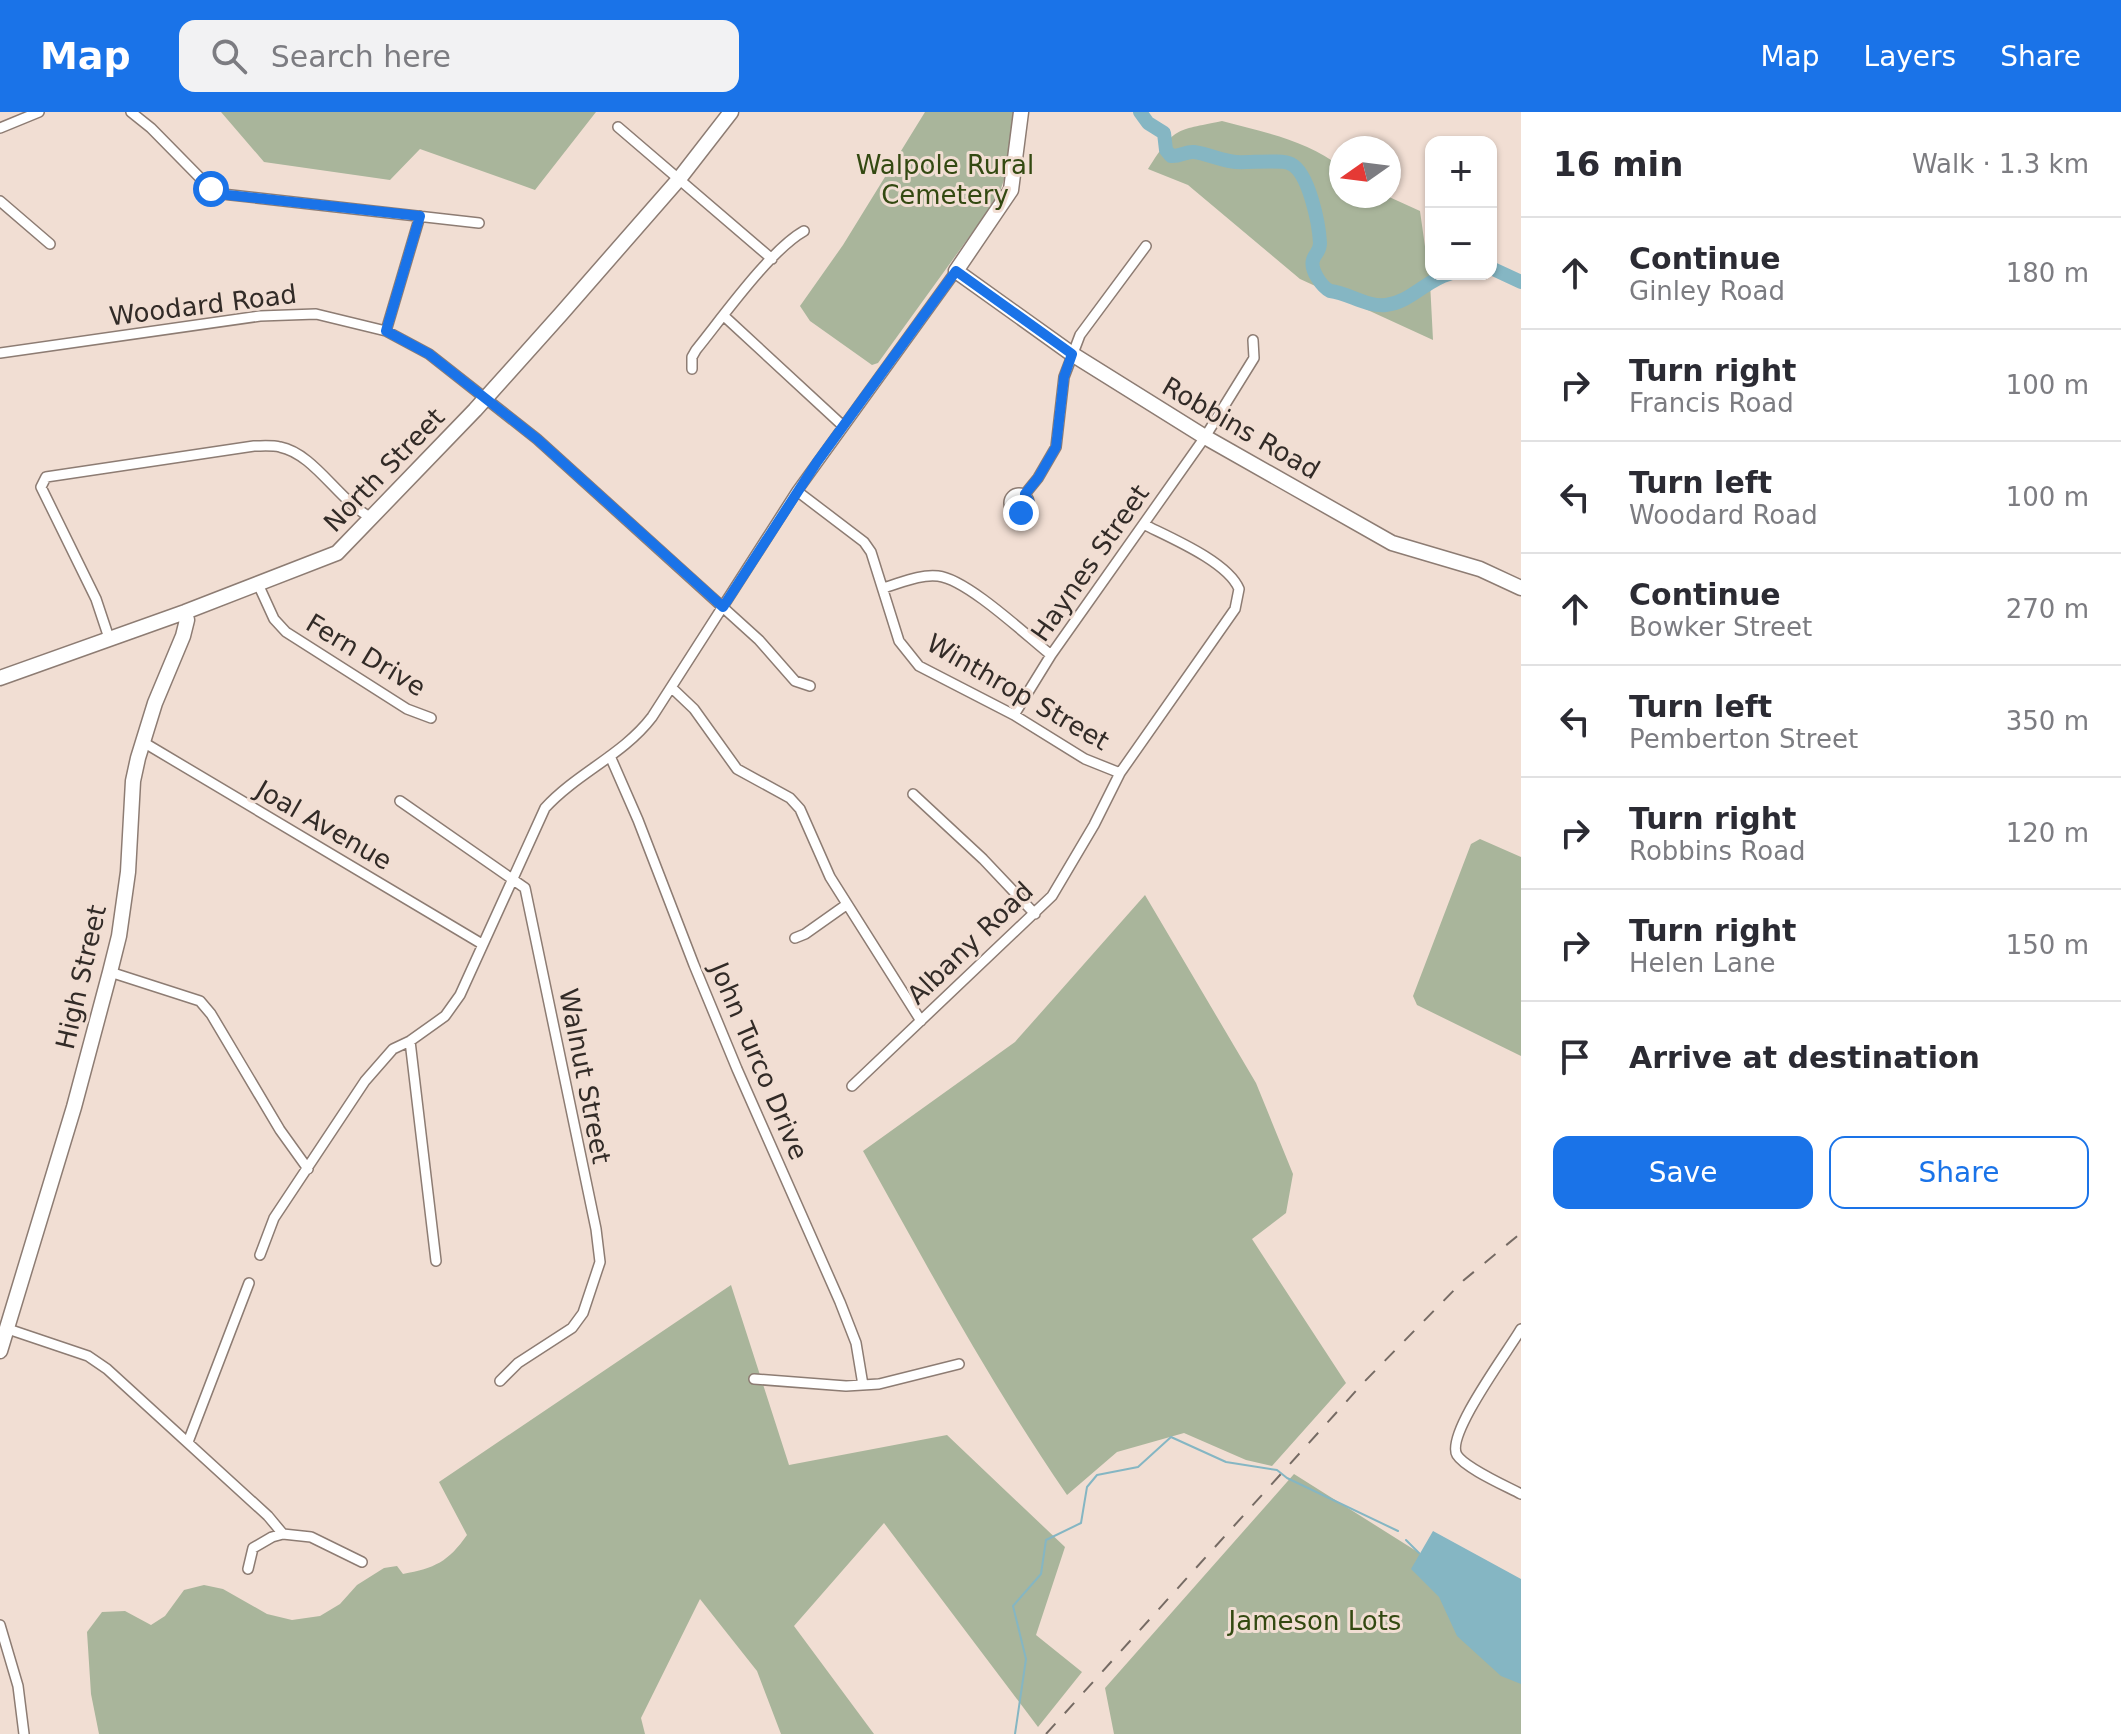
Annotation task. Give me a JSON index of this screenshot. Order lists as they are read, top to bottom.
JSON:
{
  "streets": {
    "street": [
      "Woodard Road",
      "Robbins Road",
      "North Street",
      "Haynes Street",
      "Fern Drive",
      "Winthrop Street",
      "Joal Avenue",
      "Albany Road",
      "High Street",
      "John Turco Drive",
      "Walnut Street"
    ]
  },
  "crossings": [
    ["Woodard Road", "North Street"],
    ["Robbins Road", "Haynes Street"],
    ["North Street", "Fern Drive"],
    ["North Street", "High Street"],
    ["Haynes Street", "Winthrop Street"],
    ["Haynes Street", "Albany Road"],
    ["Winthrop Street", "Albany Road"],
    ["Joal Avenue", "High Street"]
  ],
  "parks": ["Walpole Rural Cemetery", "Jameson Lots"],
  "north": "left",
  "page": {
    "header": "Map",
    "search": "Search here",
    "nav": ["Map", "Layers", "Share"],
    "heading": ["16 min", "Walk · 1.3 km"],
    "map_buttons": ["+", "−"],
    "list": [
      ["Continue", "Ginley Road", "180 m"],
      ["Turn right", "Francis Road", "100 m"],
      ["Turn left", "Woodard Road", "100 m"],
      ["Continue", "Bowker Street", "270 m"],
      ["Turn left", "Pemberton Street", "350 m"],
      ["Turn right", "Robbins Road", "120 m"],
      ["Turn right", "Helen Lane", "150 m"],
      "Arrive at destination"
    ],
    "buttons": ["Save", "Share"]
  }
}
